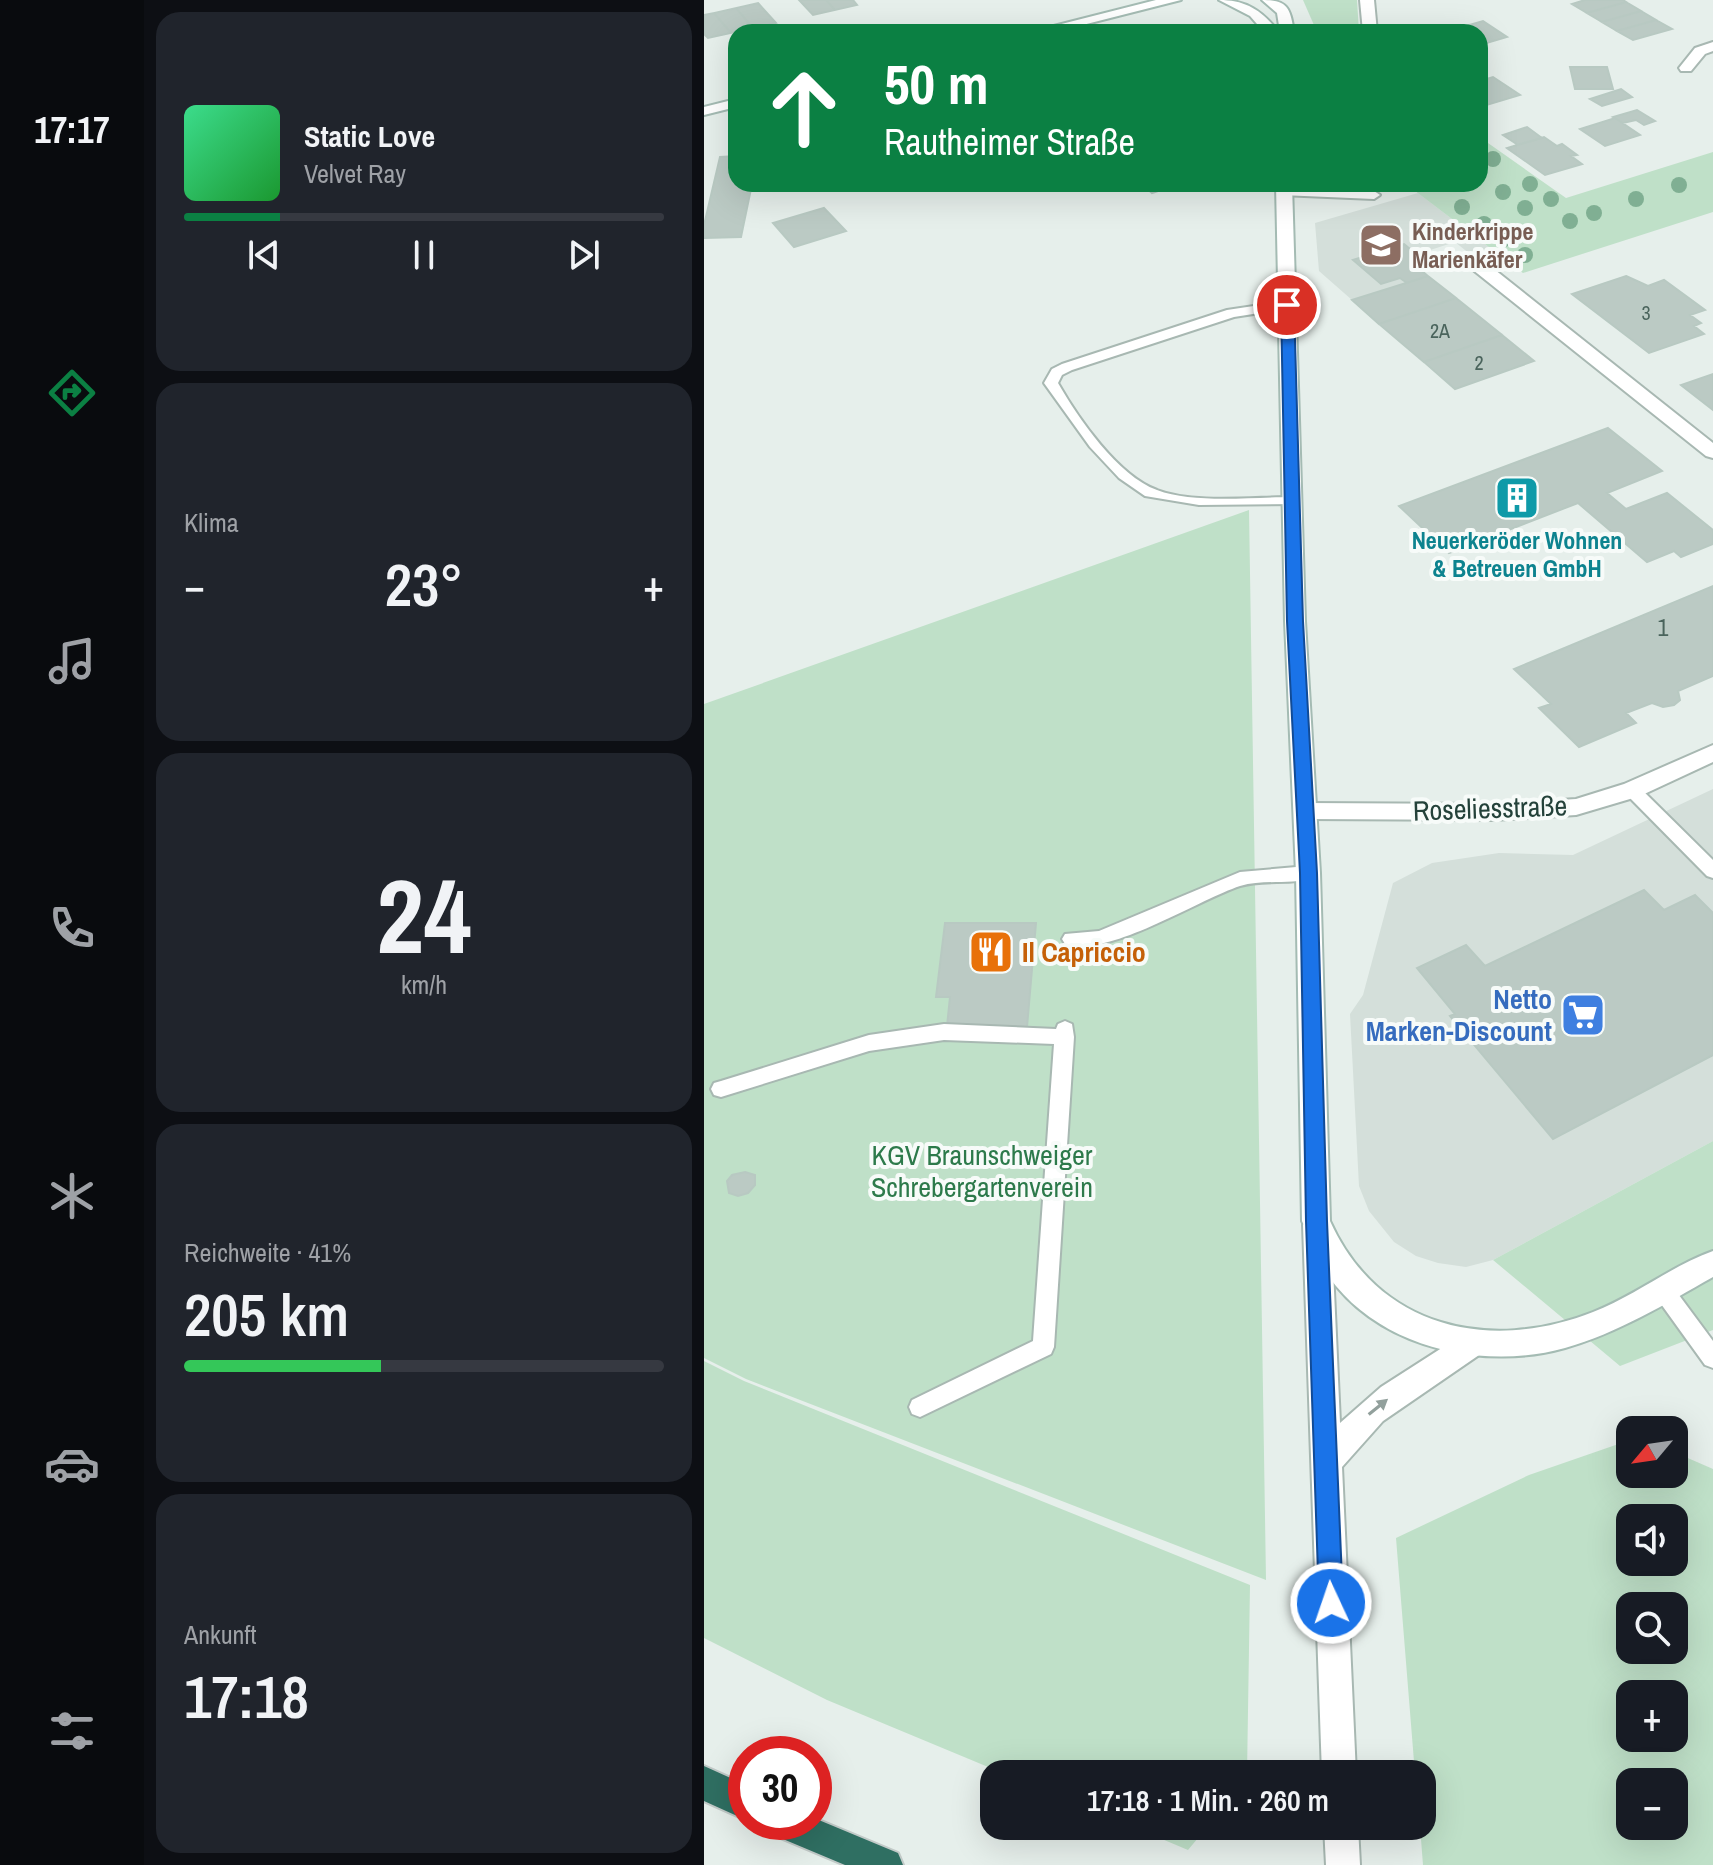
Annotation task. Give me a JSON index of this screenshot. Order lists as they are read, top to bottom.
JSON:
{
  "streets": {
    "main road": ["Roseliesstraße"]
  },
  "parks": ["KGV Braunschweiger Schrebergartenverein"],
  "places": {
    "school or university": ["Kinderkrippe Marienkäfer"],
    "building": ["Neuerkeröder Wohnen & Betreuen GmbH"],
    "restaurant": ["Il Capriccio"],
    "supermarket": ["Netto Marken-Discount"]
  },
  "house_numbers": [
    "3",
    "2A",
    "2",
    "1"
  ],
  "north": "bottom left",
  "page": {
    "tabs": "17:17",
    "turn": ["50 m", "Rautheimer Straße"],
    "song": ["Static Love", "Velvet Ray"],
    "tile": [
      "Klima",
      ["24", "km/h"],
      ["Reichweite · 41%", "205 km"],
      ["Ankunft", "17:18"]
    ],
    "heat": ["−", "23°", "+"],
    "map_buttons": ["+", "−"],
    "limit": "30",
    "trip": "17:18 · 1 Min. · 260 m"
  }
}
